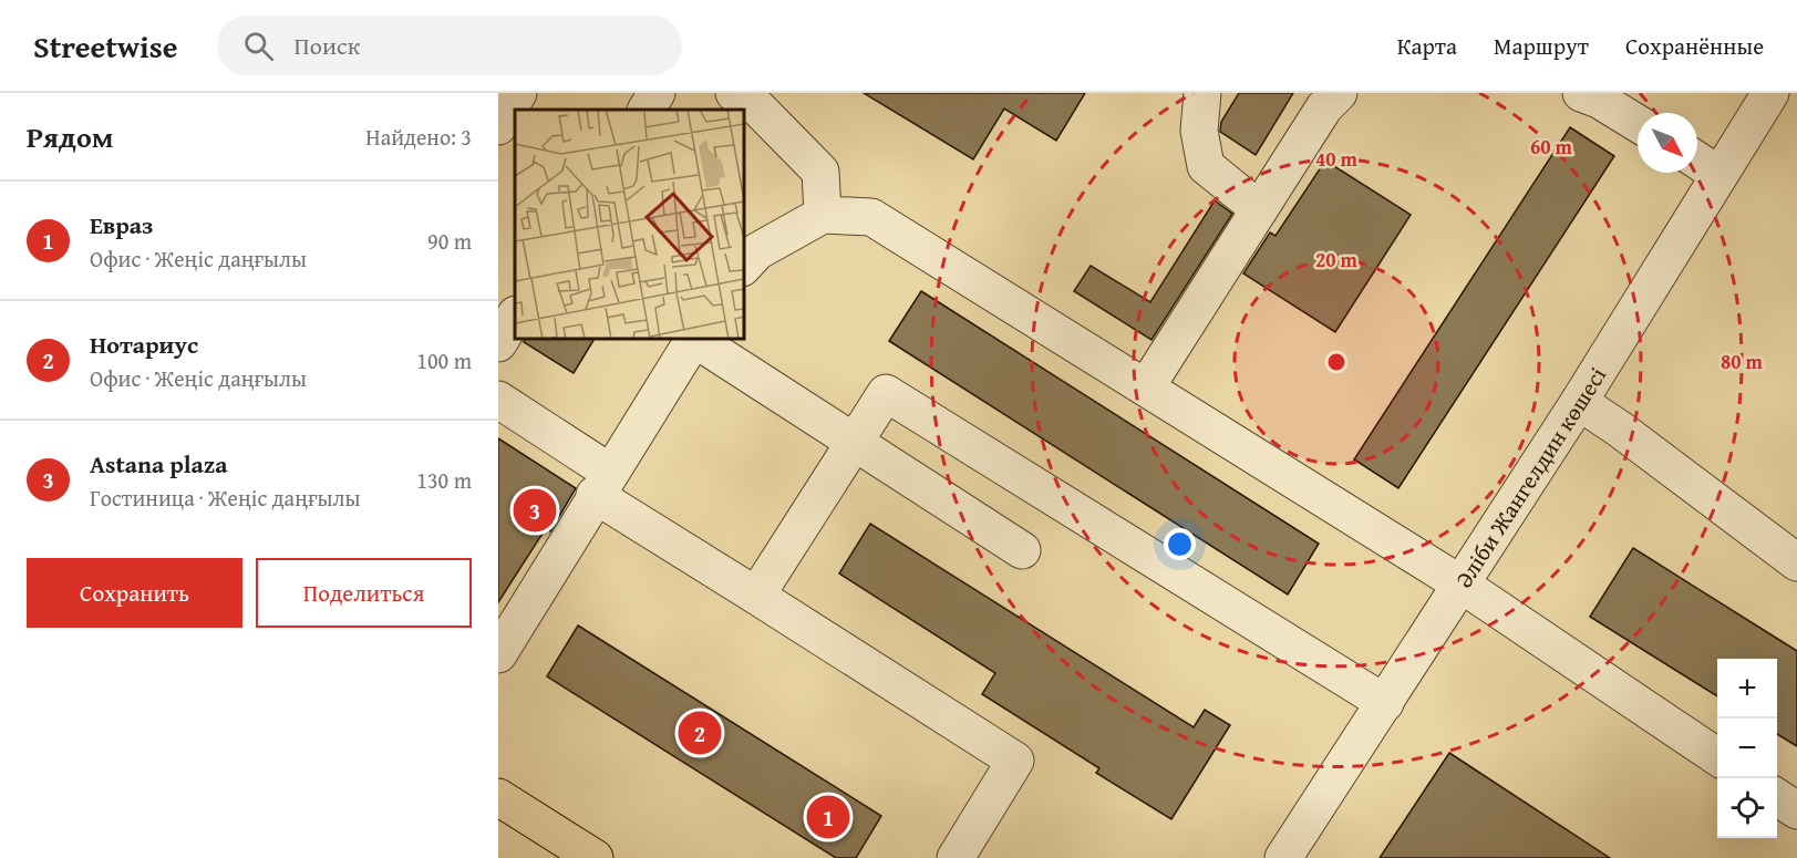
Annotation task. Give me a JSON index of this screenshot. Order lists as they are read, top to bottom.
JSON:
{
  "streets": {
    "street": ["Әліби Жангелдин көшесі"]
  },
  "north": "bottom right",
  "page": {
    "header": "Streetwise",
    "search": "Поиск",
    "nav": ["Карта", "Маршрут", "Сохранённые"],
    "heading": ["Рядом", "Найдено: 3"],
    "list": [
      {
        "mark": "1",
        "name": "Евраз",
        "note": "Офис · Жеңіс даңғылы",
        "value": "90 m"
      },
      {
        "mark": "2",
        "name": "Нотариус",
        "note": "Офис · Жеңіс даңғылы",
        "value": "100 m"
      },
      {
        "mark": "3",
        "name": "Astana plaza",
        "note": "Гостиница · Жеңіс даңғылы",
        "value": "130 m"
      }
    ],
    "pins": ["3", "2", "1"],
    "buttons": ["Сохранить", "Поделиться"],
    "map_buttons": ["+", "−"]
  },
  "rings": [
    "60 m",
    "40 m",
    "20 m",
    "80 m"
  ]
}
